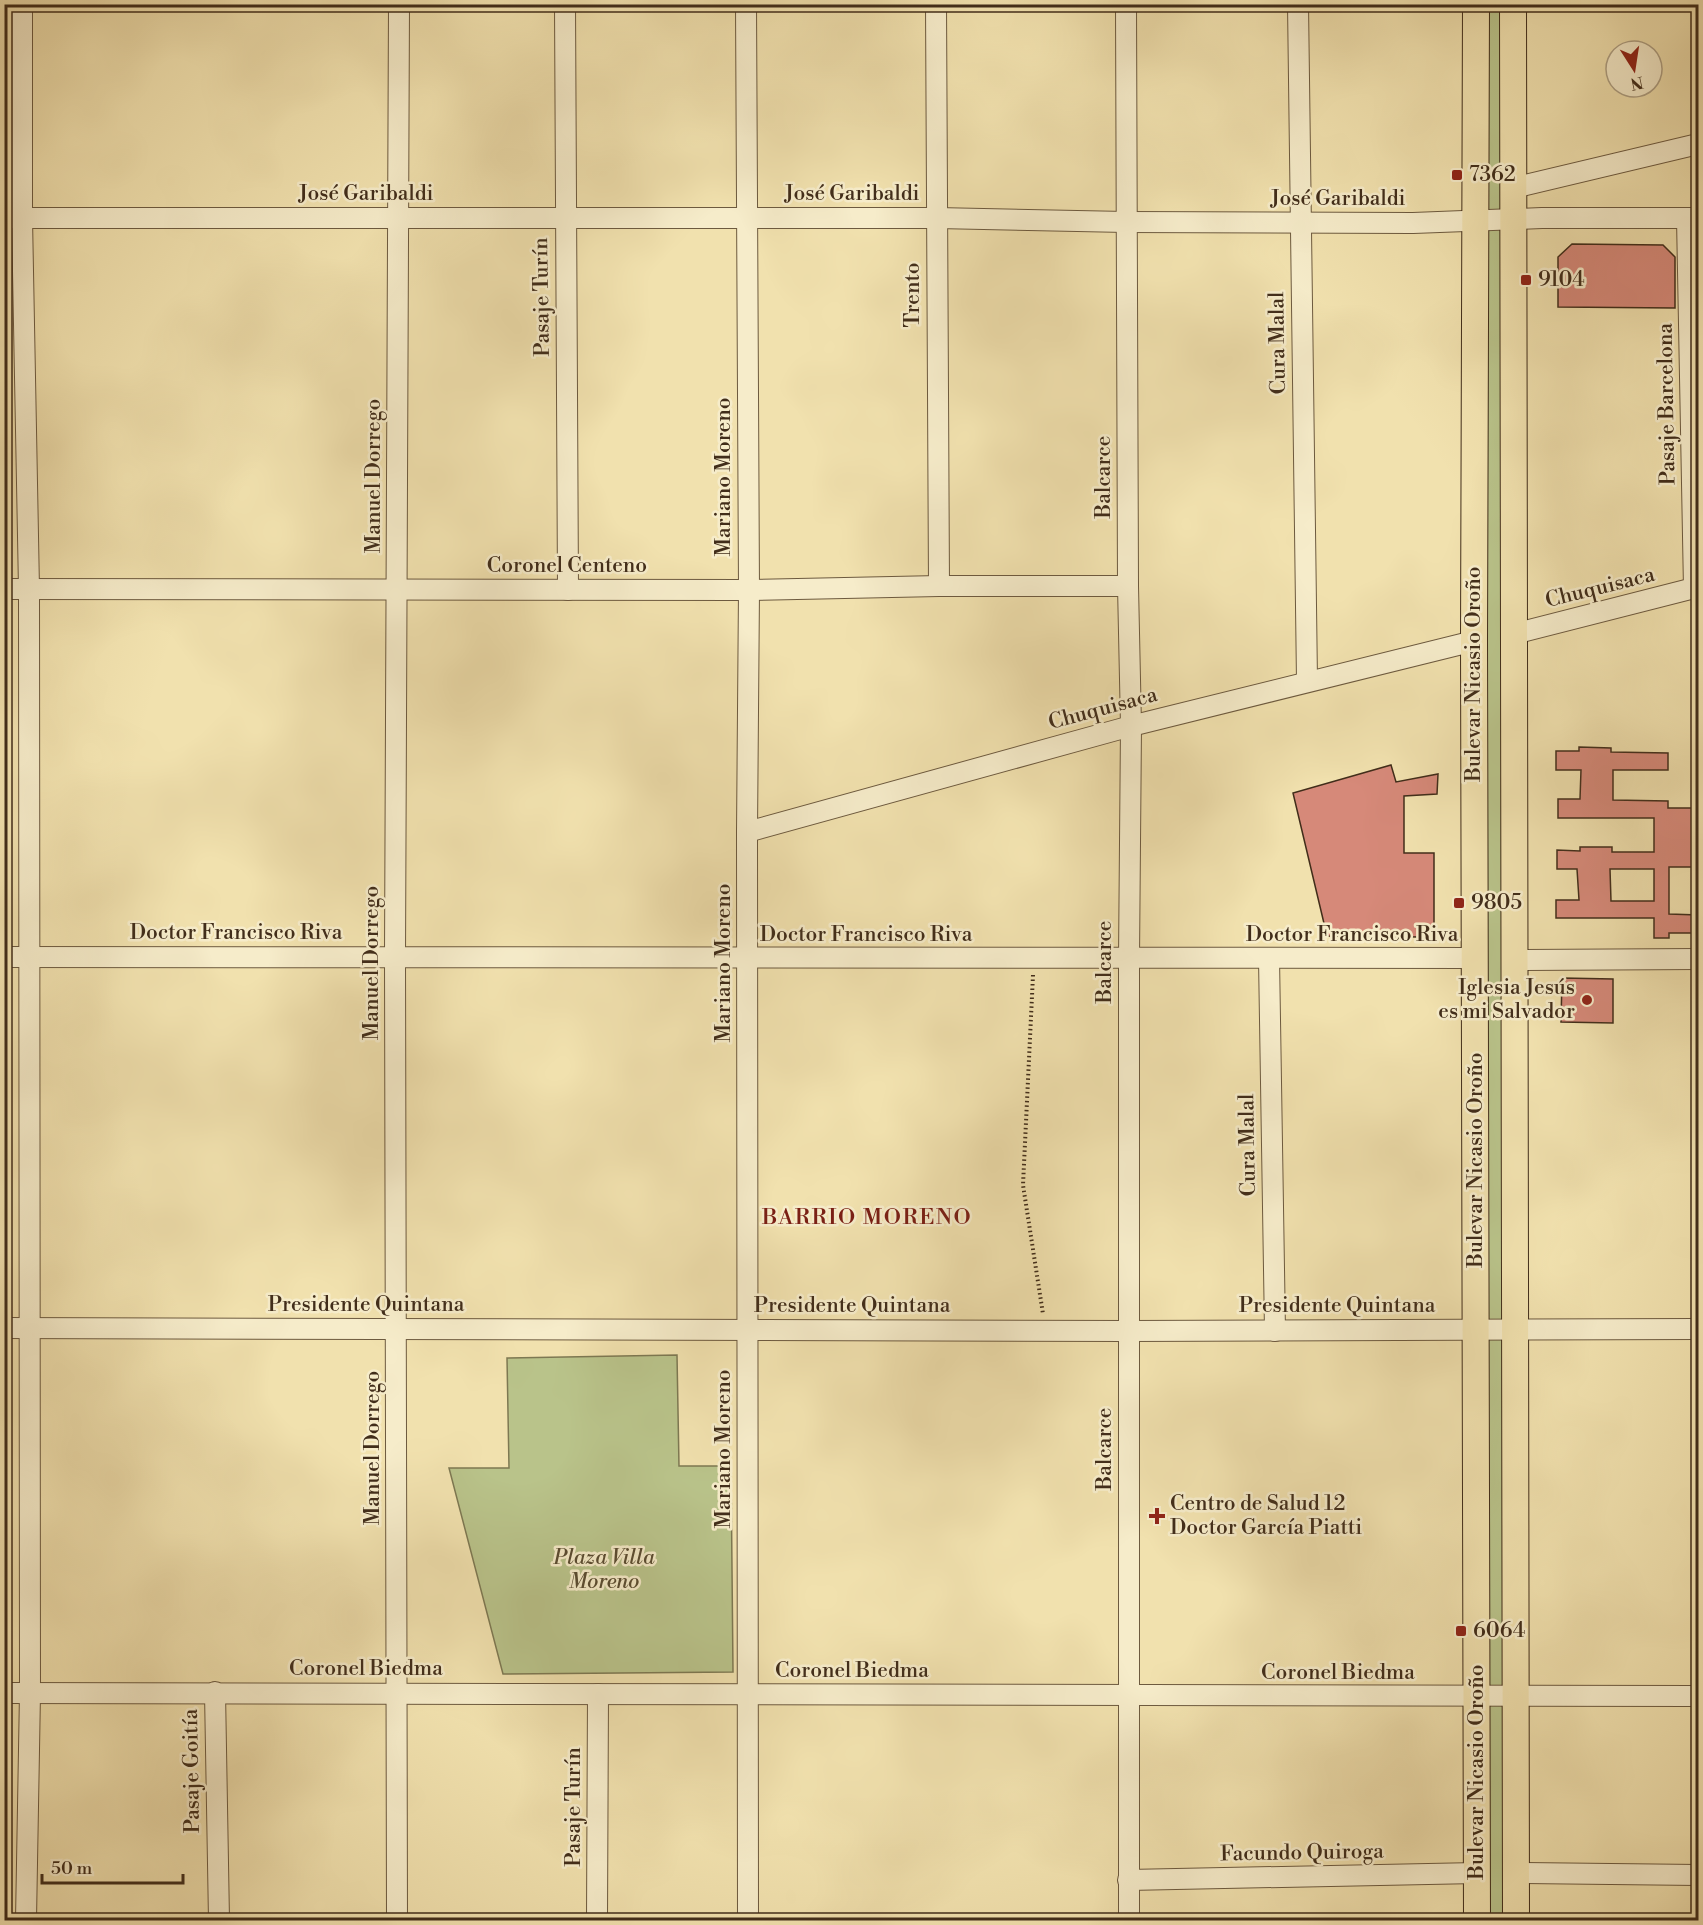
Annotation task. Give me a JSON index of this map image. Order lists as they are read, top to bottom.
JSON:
{
  "streets": {
    "main road": ["Bulevar Nicasio Oroño"],
    "street": [
      "José Garibaldi",
      "Trento",
      "Pasaje Turín",
      "Cura Malal",
      "Pasaje Barcelona",
      "Manuel Dorrego",
      "Mariano Moreno",
      "Balcarce",
      "Coronel Centeno",
      "Chuquisaca",
      "Doctor Francisco Riva",
      "Presidente Quintana",
      "Coronel Biedma",
      "Pasaje Goitía",
      "Facundo Quiroga"
    ]
  },
  "crossings": [
    ["José Garibaldi", "Trento"],
    ["José Garibaldi", "Pasaje Turín"],
    ["José Garibaldi", "Cura Malal"],
    ["José Garibaldi", "Pasaje Barcelona"],
    ["José Garibaldi", "Manuel Dorrego"],
    ["José Garibaldi", "Mariano Moreno"],
    ["José Garibaldi", "Balcarce"],
    ["José Garibaldi", "Bulevar Nicasio Oroño"],
    ["Trento", "Coronel Centeno"],
    ["Pasaje Turín", "Coronel Centeno"],
    ["Pasaje Turín", "Coronel Biedma"],
    ["Cura Malal", "Chuquisaca"],
    ["Cura Malal", "Doctor Francisco Riva"],
    ["Cura Malal", "Presidente Quintana"],
    ["Pasaje Barcelona", "Chuquisaca"],
    ["Manuel Dorrego", "Coronel Centeno"],
    ["Manuel Dorrego", "Doctor Francisco Riva"],
    ["Manuel Dorrego", "Presidente Quintana"],
    ["Manuel Dorrego", "Coronel Biedma"],
    ["Mariano Moreno", "Coronel Centeno"],
    ["Mariano Moreno", "Chuquisaca"],
    ["Mariano Moreno", "Doctor Francisco Riva"],
    ["Mariano Moreno", "Presidente Quintana"],
    ["Mariano Moreno", "Coronel Biedma"],
    ["Balcarce", "Coronel Centeno"],
    ["Balcarce", "Chuquisaca"],
    ["Balcarce", "Doctor Francisco Riva"],
    ["Balcarce", "Presidente Quintana"],
    ["Balcarce", "Coronel Biedma"],
    ["Balcarce", "Facundo Quiroga"],
    ["Chuquisaca", "Bulevar Nicasio Oroño"],
    ["Bulevar Nicasio Oroño", "Doctor Francisco Riva"],
    ["Bulevar Nicasio Oroño", "Presidente Quintana"],
    ["Bulevar Nicasio Oroño", "Coronel Biedma"],
    ["Bulevar Nicasio Oroño", "Facundo Quiroga"],
    ["Coronel Biedma", "Pasaje Goitía"]
  ],
  "districts": ["BARRIO MORENO"],
  "parks": ["Plaza Villa Moreno"],
  "places": {
    "transit": [
      "7362",
      "9104",
      "9805",
      "6064"
    ],
    "other": ["Iglesia Jesús es mi Salvador"],
    "health": ["Centro de Salud 12 Doctor García Piatti"]
  },
  "scale_bar": "50 m",
  "north": "bottom"
}
